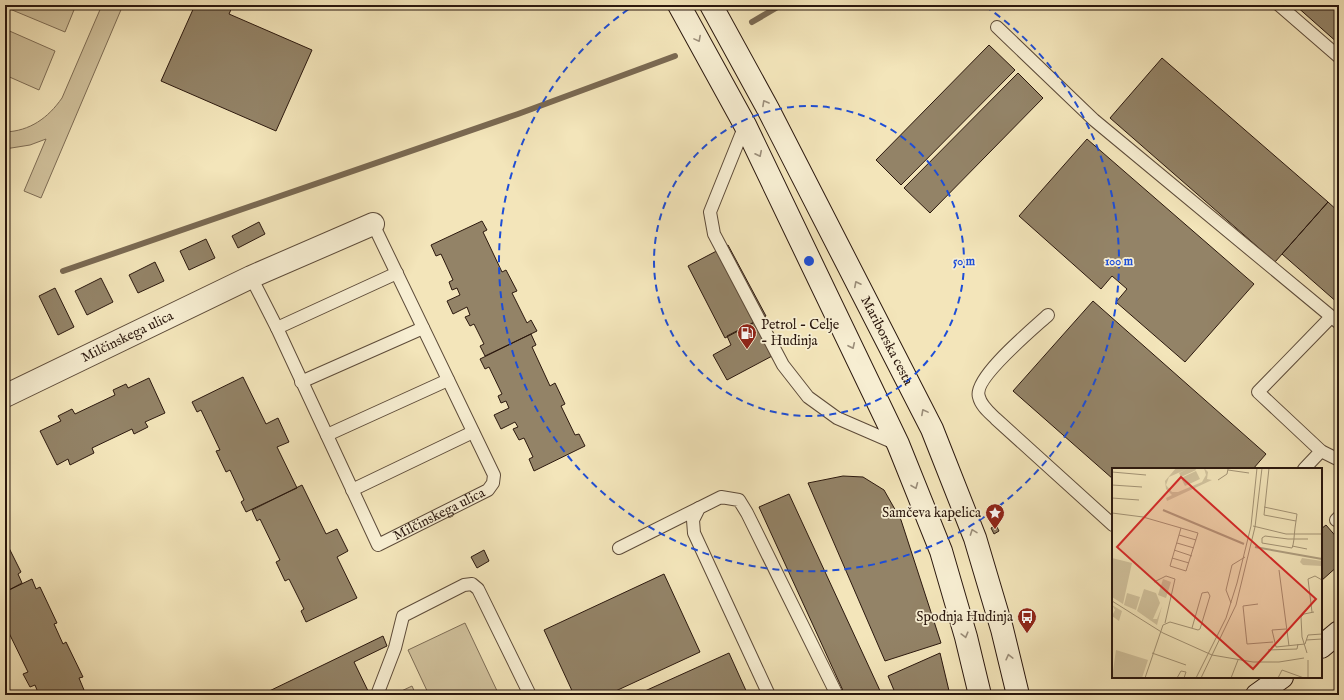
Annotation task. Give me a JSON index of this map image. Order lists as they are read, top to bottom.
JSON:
{
  "streets": {
    "main road": ["Milčinskega ulica", "Mariborska cesta"]
  },
  "places": {
    "fuel station": ["Petrol - Celje - Hudinja"],
    "place": ["Samčeva kapelica"],
    "bus stop": ["Spodnja Hudinja"]
  },
  "rings": ["50 m", "100 m"]
}
